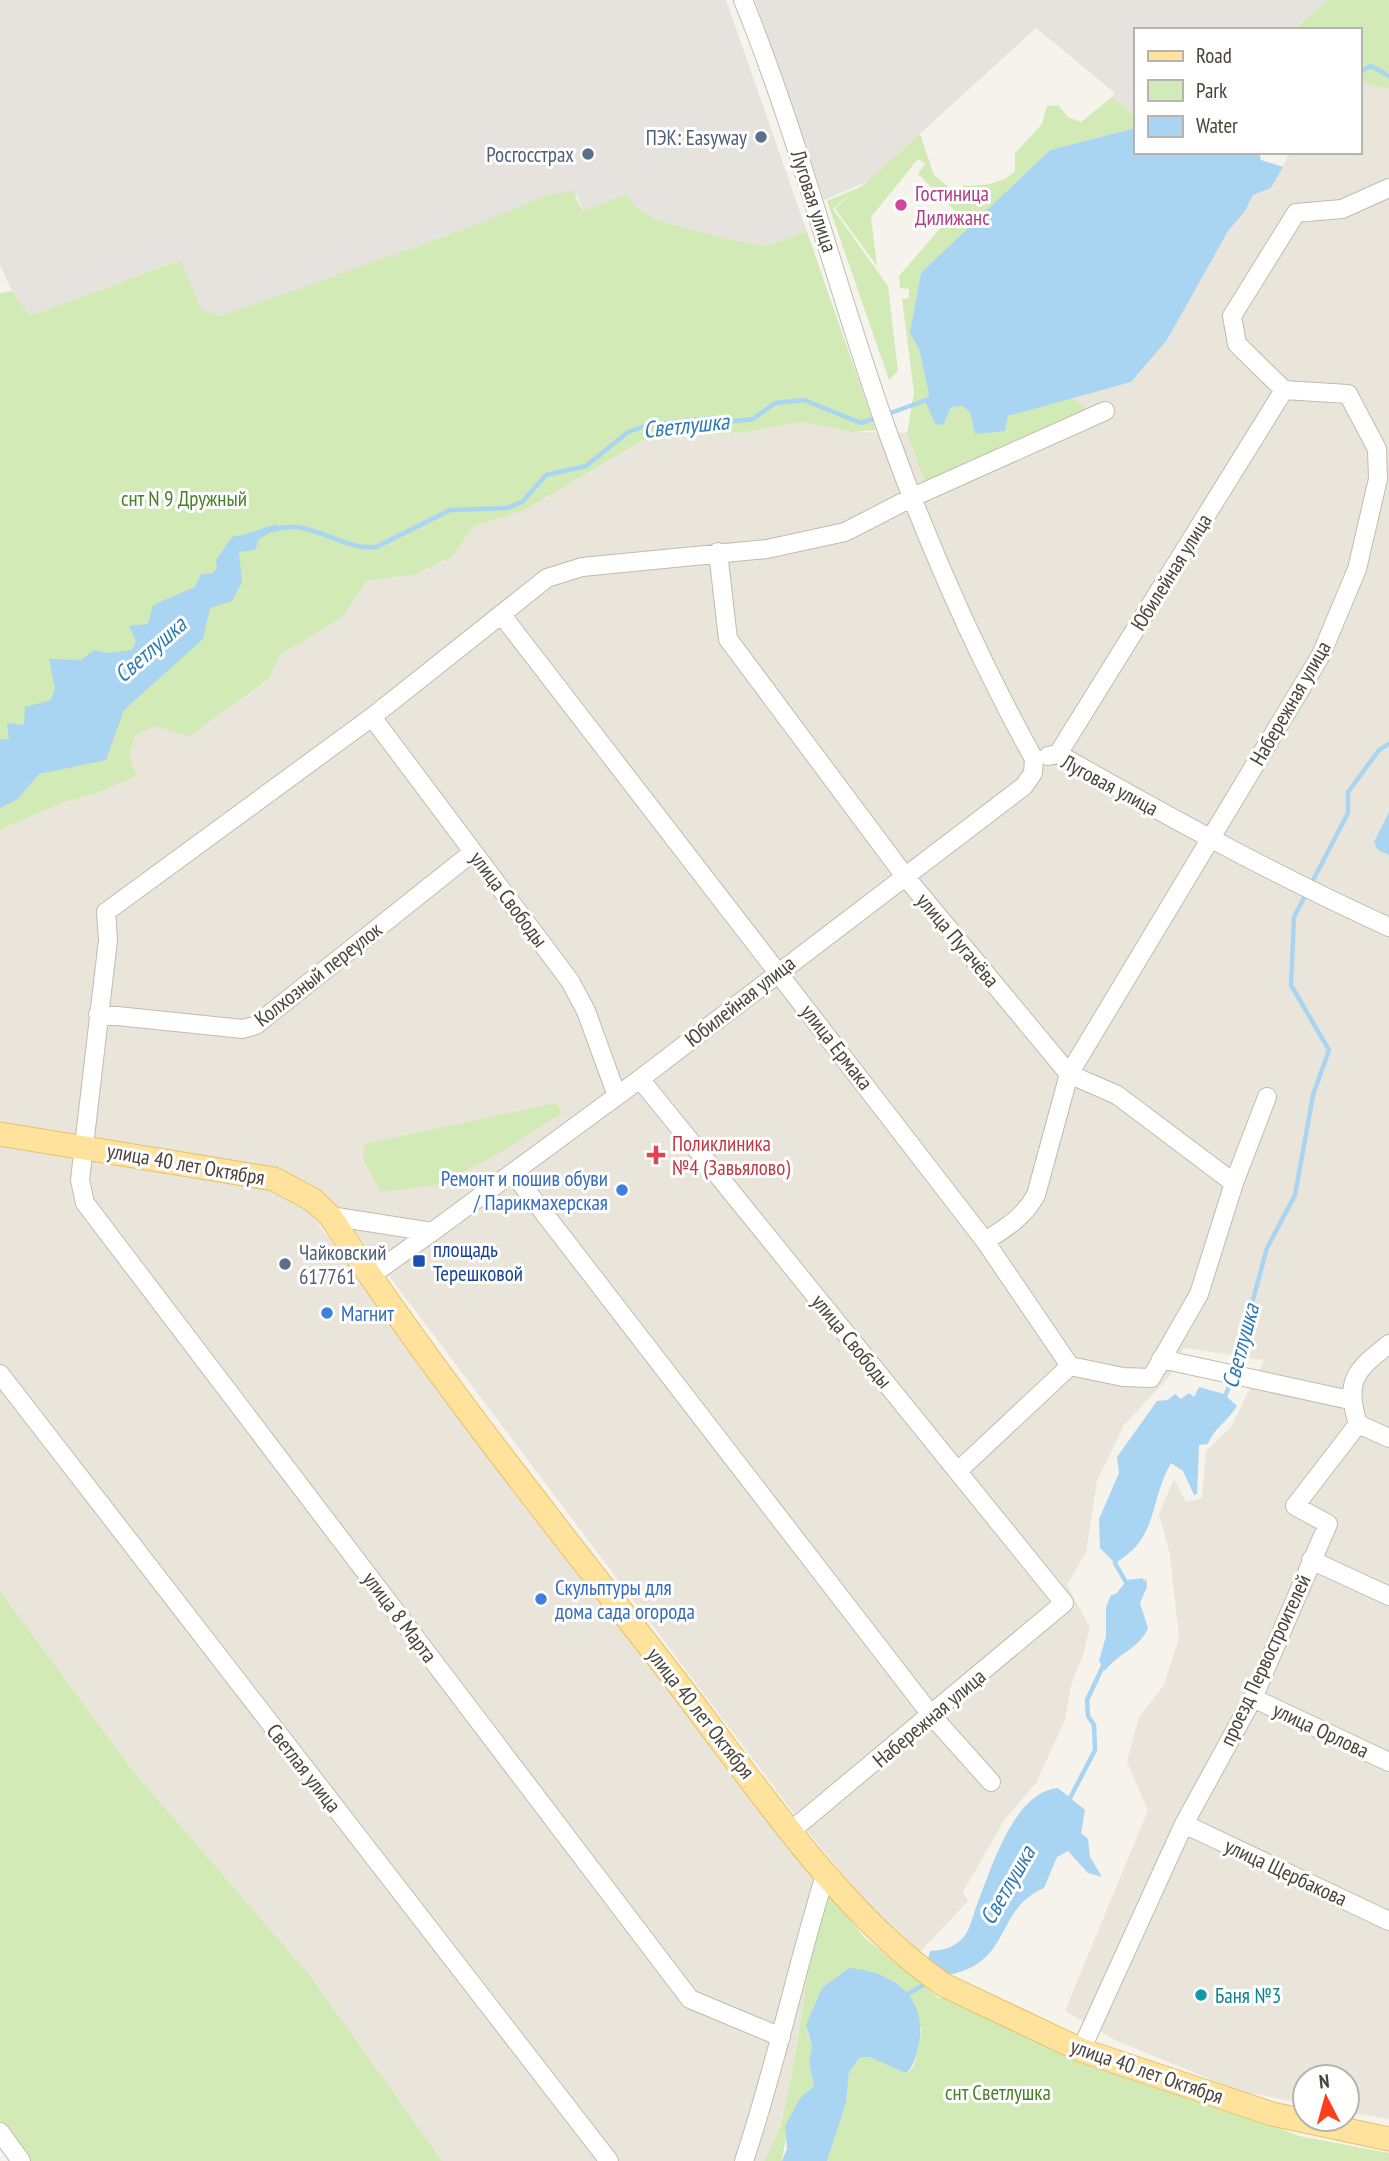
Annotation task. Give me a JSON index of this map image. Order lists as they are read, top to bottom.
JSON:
{
  "streets": {
    "main road": ["улица 40 лет Октября"],
    "street": [
      "Луговая улица",
      "Юбилейная улица",
      "Набережная улица",
      "улица Свободы",
      "улица Пугачёва",
      "Колхозный переулок",
      "улица Ермака",
      "улица 8 Марта",
      "проезд Первостроителей",
      "улица Орлова",
      "Светлая улица",
      "улица Щербакова"
    ]
  },
  "crossings": [
    ["Луговая улица", "Юбилейная улица"],
    ["Луговая улица", "Набережная улица"],
    ["Луговая улица", "улица 8 Марта"],
    ["Юбилейная улица", "Набережная улица"],
    ["Юбилейная улица", "улица Свободы"],
    ["Юбилейная улица", "улица Пугачёва"],
    ["Юбилейная улица", "улица Ермака"],
    ["Юбилейная улица", "улица 40 лет Октября"],
    ["Набережная улица", "улица Свободы"],
    ["Набережная улица", "улица Пугачёва"],
    ["Набережная улица", "улица Ермака"],
    ["Набережная улица", "улица 40 лет Октября"],
    ["улица Свободы", "Колхозный переулок"],
    ["улица Свободы", "улица 8 Марта"],
    ["улица Пугачёва", "улица 8 Марта"],
    ["Колхозный переулок", "улица 8 Марта"],
    ["улица Ермака", "улица 8 Марта"],
    ["улица 40 лет Октября", "улица 8 Марта"],
    ["улица 40 лет Октября", "проезд Первостроителей"],
    ["проезд Первостроителей", "улица Орлова"],
    ["проезд Первостроителей", "улица Щербакова"]
  ],
  "water": ["Светлушка"],
  "parks": ["снт N 9 Дружный", "снт Светлушка"],
  "places": {
    "other": [
      "ПЭК: Easyway",
      "Росгосстрах",
      "Гостиница Дилижанс",
      "Ремонт и пошив обуви / Парикмахерская",
      "Чайковский 617761",
      "Магнит",
      "Скульптуры для дома сада огорода",
      "Баня №3"
    ],
    "health": ["Поликлиника №4 (Завьялово)"],
    "transit": ["площадь Терешковой"]
  },
  "legend": ["Road", "Park", "Water"],
  "north": "top"
}
